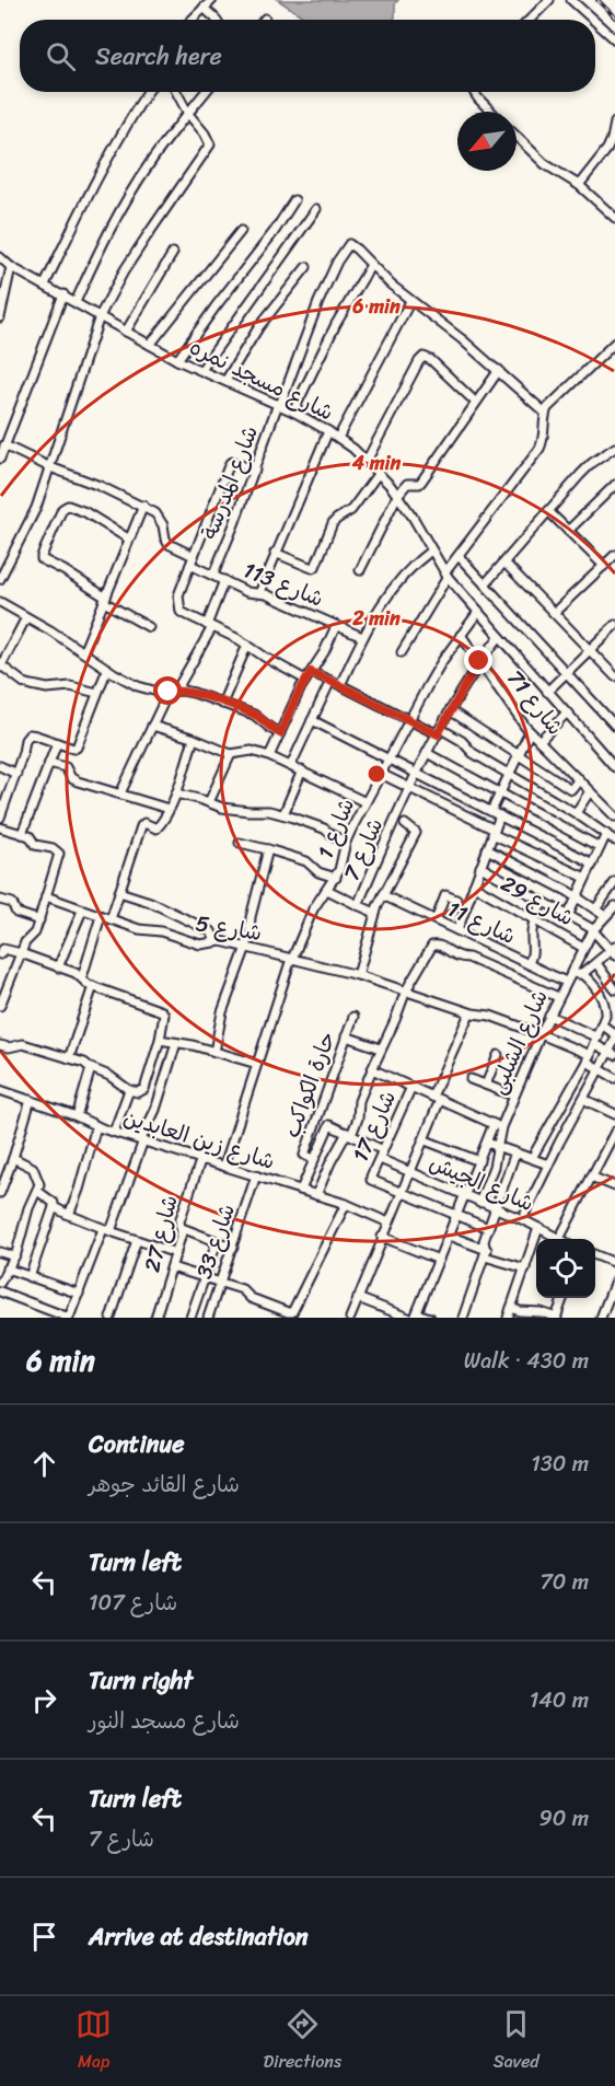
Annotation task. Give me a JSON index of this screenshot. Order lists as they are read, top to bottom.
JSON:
{
  "streets": {
    "street": [
      "شارع مسجد نمره",
      "شارع المدرسة",
      "شارع 113",
      "شارع 71",
      "شارع 1",
      "شارع 7",
      "شارع 29",
      "شارع 11",
      "شارع 5",
      "شارع الشلبى",
      "حارة الكواكب",
      "شارع 17",
      "شارع زين العابدين",
      "شارع الجيش",
      "شارع 27",
      "شارع 33"
    ]
  },
  "crossings": [
    ["شارع مسجد نمره", "شارع المدرسة"],
    ["شارع مسجد نمره", "شارع 1"],
    ["شارع مسجد نمره", "شارع 7"],
    ["شارع المدرسة", "شارع 113"],
    ["شارع 71", "شارع 1"],
    ["شارع 71", "شارع 7"],
    ["شارع 1", "شارع 5"],
    ["شارع 1", "شارع زين العابدين"],
    ["شارع 29", "شارع الشلبى"],
    ["شارع 11", "شارع الشلبى"],
    ["شارع 5", "شارع الشلبى"],
    ["شارع الشلبى", "شارع الجيش"],
    ["شارع 17", "شارع الجيش"],
    ["شارع زين العابدين", "شارع 27"],
    ["شارع زين العابدين", "شارع 33"]
  ],
  "north": "bottom left",
  "page": {
    "search": "Search here",
    "heading": ["6 min", "Walk · 430 m"],
    "list": [
      ["Continue", "شارع القائد جوهر", "130 m"],
      ["Turn left", "شارع 107", "70 m"],
      ["Turn right", "شارع مسجد النور", "140 m"],
      ["Turn left", "شارع 7", "90 m"],
      "Arrive at destination"
    ],
    "nav": ["Map", "Directions", "Saved"]
  },
  "rings": ["6 min", "4 min", "2 min"]
}
